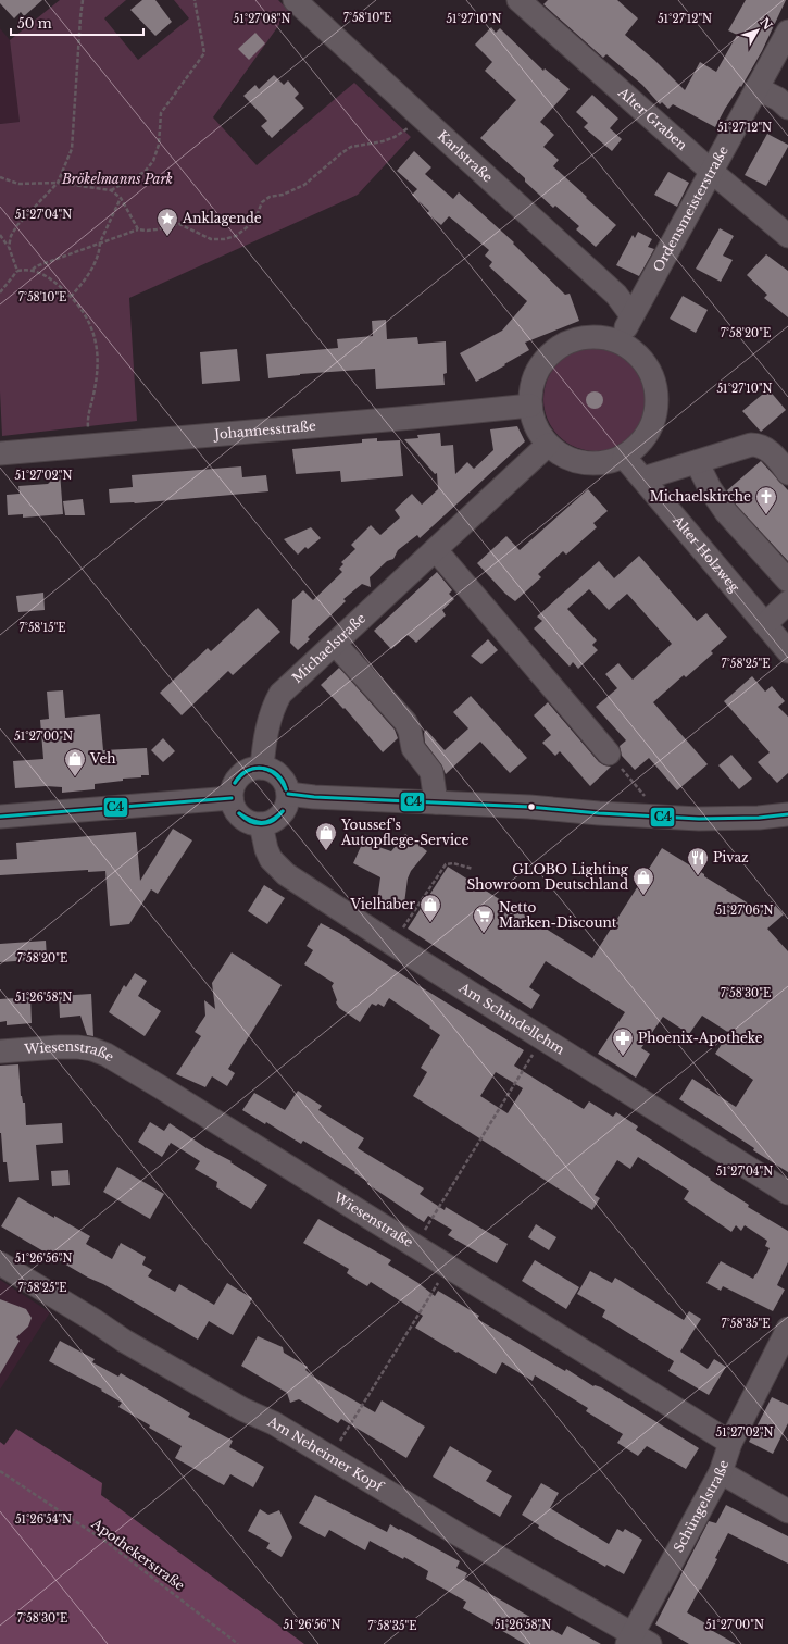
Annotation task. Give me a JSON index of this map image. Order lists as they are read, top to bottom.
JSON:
{
  "streets": {
    "street": [
      "Alter Graben",
      "Karlstraße",
      "Ordensmeisterstraße",
      "Johannesstraße",
      "Alter Holzweg",
      "Michaelstraße",
      "Am Schindellehm",
      "Wiesenstraße",
      "Am Neheimer Kopf",
      "Schüngelstraße"
    ],
    "path": ["Apothekerstraße"]
  },
  "crossings": [
    ["Alter Graben", "Ordensmeisterstraße"],
    ["Karlstraße", "Ordensmeisterstraße"],
    ["Ordensmeisterstraße", "Johannesstraße"],
    ["Ordensmeisterstraße", "Alter Holzweg"],
    ["Ordensmeisterstraße", "Michaelstraße"],
    ["Johannesstraße", "Alter Holzweg"],
    ["Johannesstraße", "Michaelstraße"],
    ["Alter Holzweg", "Michaelstraße"],
    ["Michaelstraße", "Am Schindellehm"],
    ["Wiesenstraße", "Schüngelstraße"],
    ["Am Neheimer Kopf", "Schüngelstraße"]
  ],
  "parks": ["Brökelmanns Park"],
  "places": {
    "place": ["Anklagende"],
    "church": ["Michaelskirche"],
    "shop": [
      "Veh",
      "Youssef's Autopflege-Service",
      "GLOBO Lighting Showroom Deutschland",
      "Vielhaber"
    ],
    "restaurant": ["Pivaz"],
    "supermarket": ["Netto Marken-Discount"],
    "pharmacy": ["Phoenix-Apotheke"]
  },
  "lines": ["transit line C4"],
  "scale_bar": "50 m",
  "north": "top right",
  "coordinates": [
    "7°58'10\"E",
    "51°27'08\"N",
    "51°27'10\"N",
    "51°27'12\"N",
    "51°27'04\"N",
    "7°58'20\"E",
    "51°27'02\"N",
    "7°58'15\"E",
    "7°58'25\"E",
    "51°27'00\"N",
    "51°27'06\"N",
    "7°58'30\"E",
    "51°26'58\"N",
    "51°26'56\"N",
    "7°58'35\"E",
    "51°26'54\"N"
  ]
}
